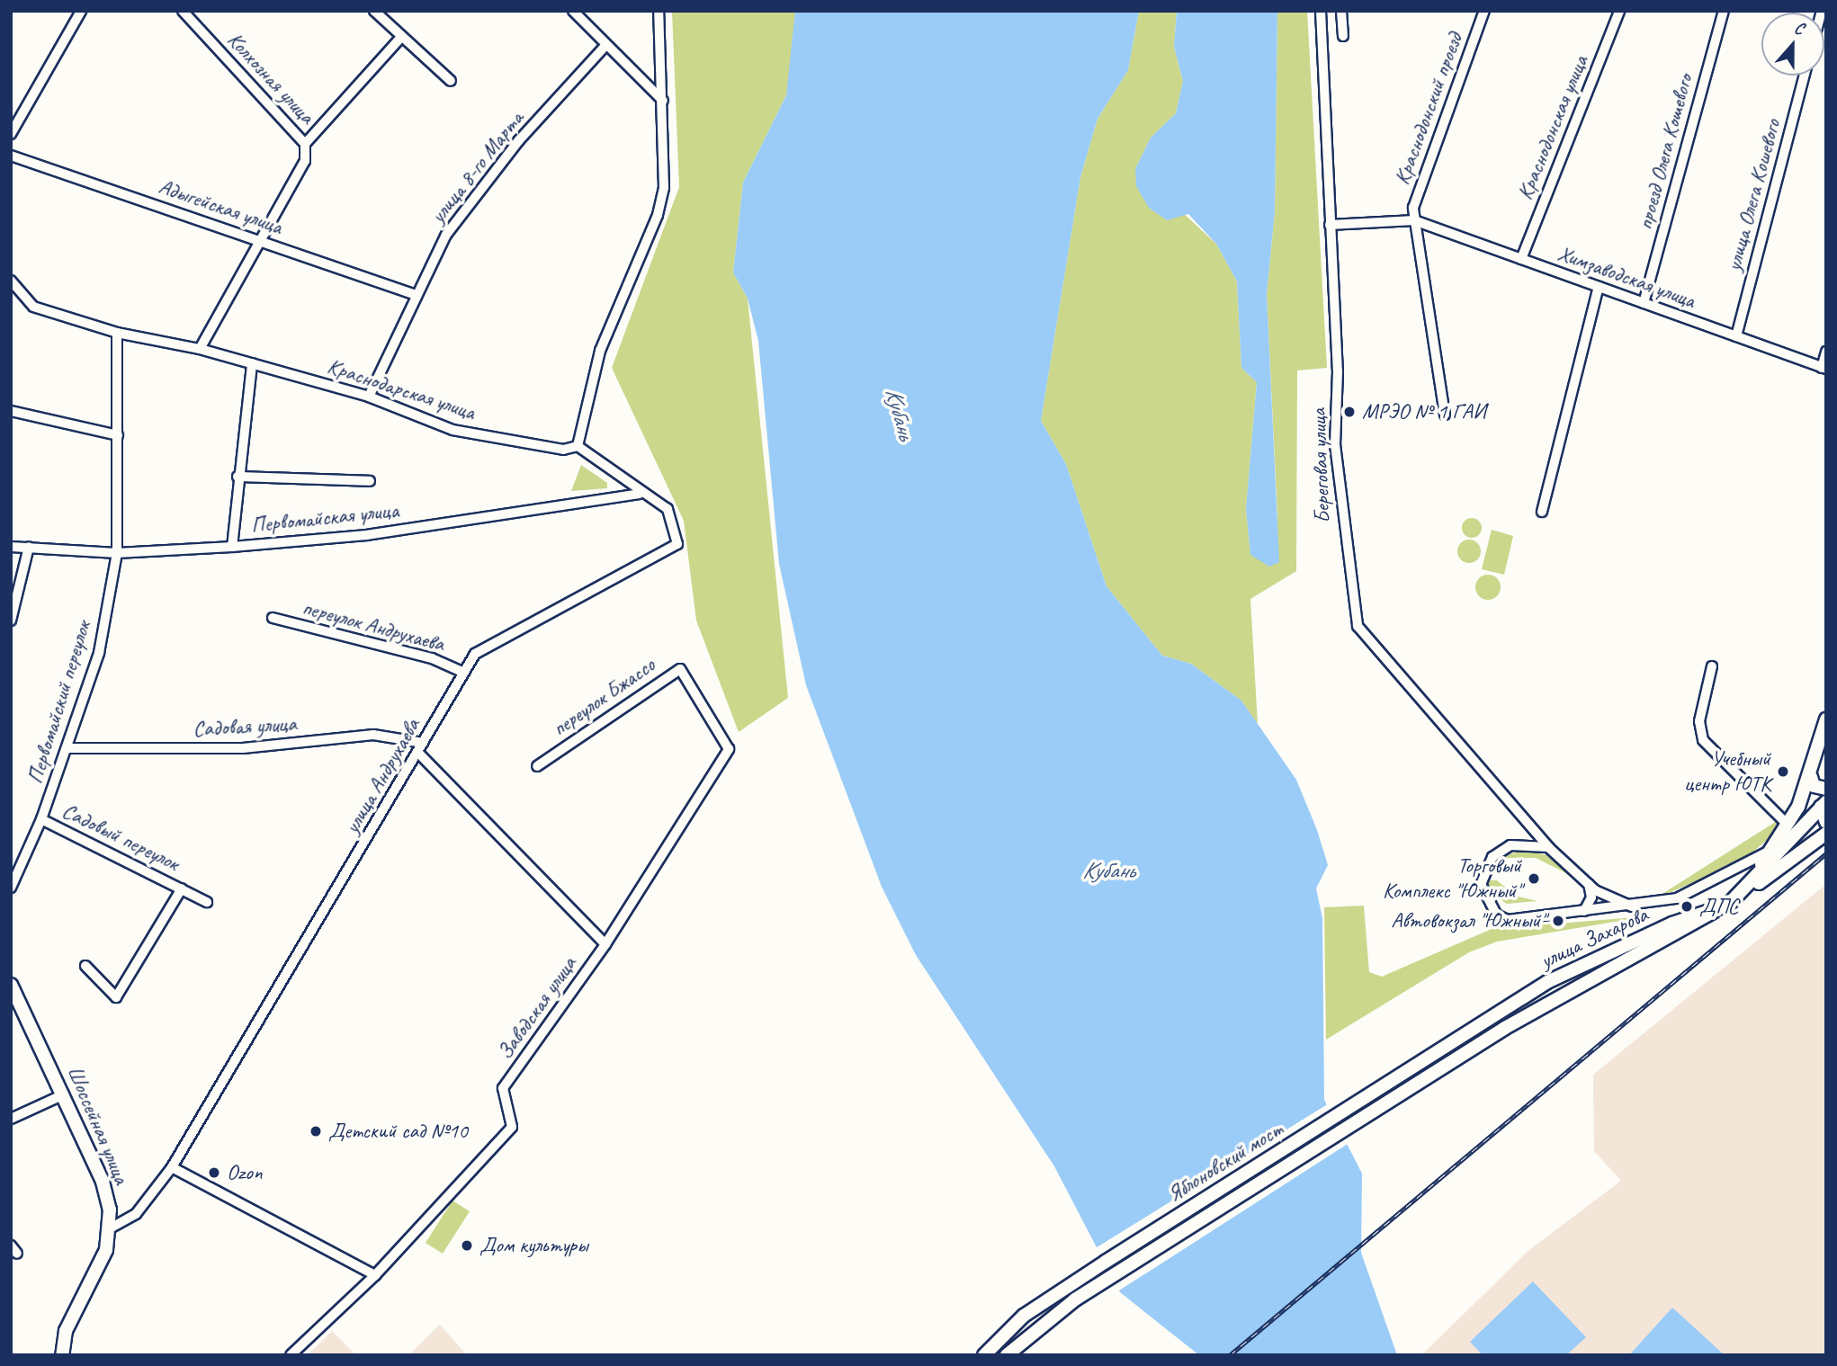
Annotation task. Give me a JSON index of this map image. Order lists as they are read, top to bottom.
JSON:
{
  "streets": {
    "main road": ["улица Захарова", "Шоссейная улица", "Яблоновский мост"],
    "street": [
      "Колхозная улица",
      "Краснодонский проезд",
      "Краснодонская улица",
      "проезд Олега Кошевого",
      "улица 8-го Марта",
      "улица Олега Кошевого",
      "Адыгейская улица",
      "Химзаводская улица",
      "Краснодарская улица",
      "Береговая улица",
      "Первомайская улица",
      "переулок Андрухаева",
      "переулок Бжассо",
      "Первомайский переулок",
      "Садовая улица",
      "улица Андрухаева",
      "Садовый переулок",
      "Заводская улица"
    ]
  },
  "crossings": [
    ["Краснодонский проезд", "Химзаводская улица"],
    ["Краснодонская улица", "Химзаводская улица"],
    ["проезд Олега Кошевого", "Химзаводская улица"],
    ["улица 8-го Марта", "Адыгейская улица"],
    ["улица 8-го Марта", "Краснодарская улица"],
    ["улица Олега Кошевого", "Химзаводская улица"],
    ["Химзаводская улица", "Береговая улица"],
    ["Краснодарская улица", "Первомайский переулок"],
    ["Краснодарская улица", "улица Андрухаева"],
    ["Первомайская улица", "Первомайский переулок"],
    ["Первомайская улица", "улица Андрухаева"],
    ["переулок Андрухаева", "улица Андрухаева"],
    ["переулок Бжассо", "Заводская улица"],
    ["Первомайский переулок", "Садовая улица"],
    ["Первомайский переулок", "Садовый переулок"],
    ["Садовая улица", "улица Андрухаева"],
    ["улица Андрухаева", "Шоссейная улица"],
    ["улица Захарова", "Яблоновский мост"]
  ],
  "water": ["Кубань"],
  "places": [
    "МРЭО № 1 ГАИ",
    "Учебный центр ЮТК",
    "Торговый Комплекс \"Южный\"",
    "ДПС",
    "Автовокзал \"Южный\"",
    "Детский сад №10",
    "Ozon",
    "Дом культуры"
  ],
  "north": "top"
}
